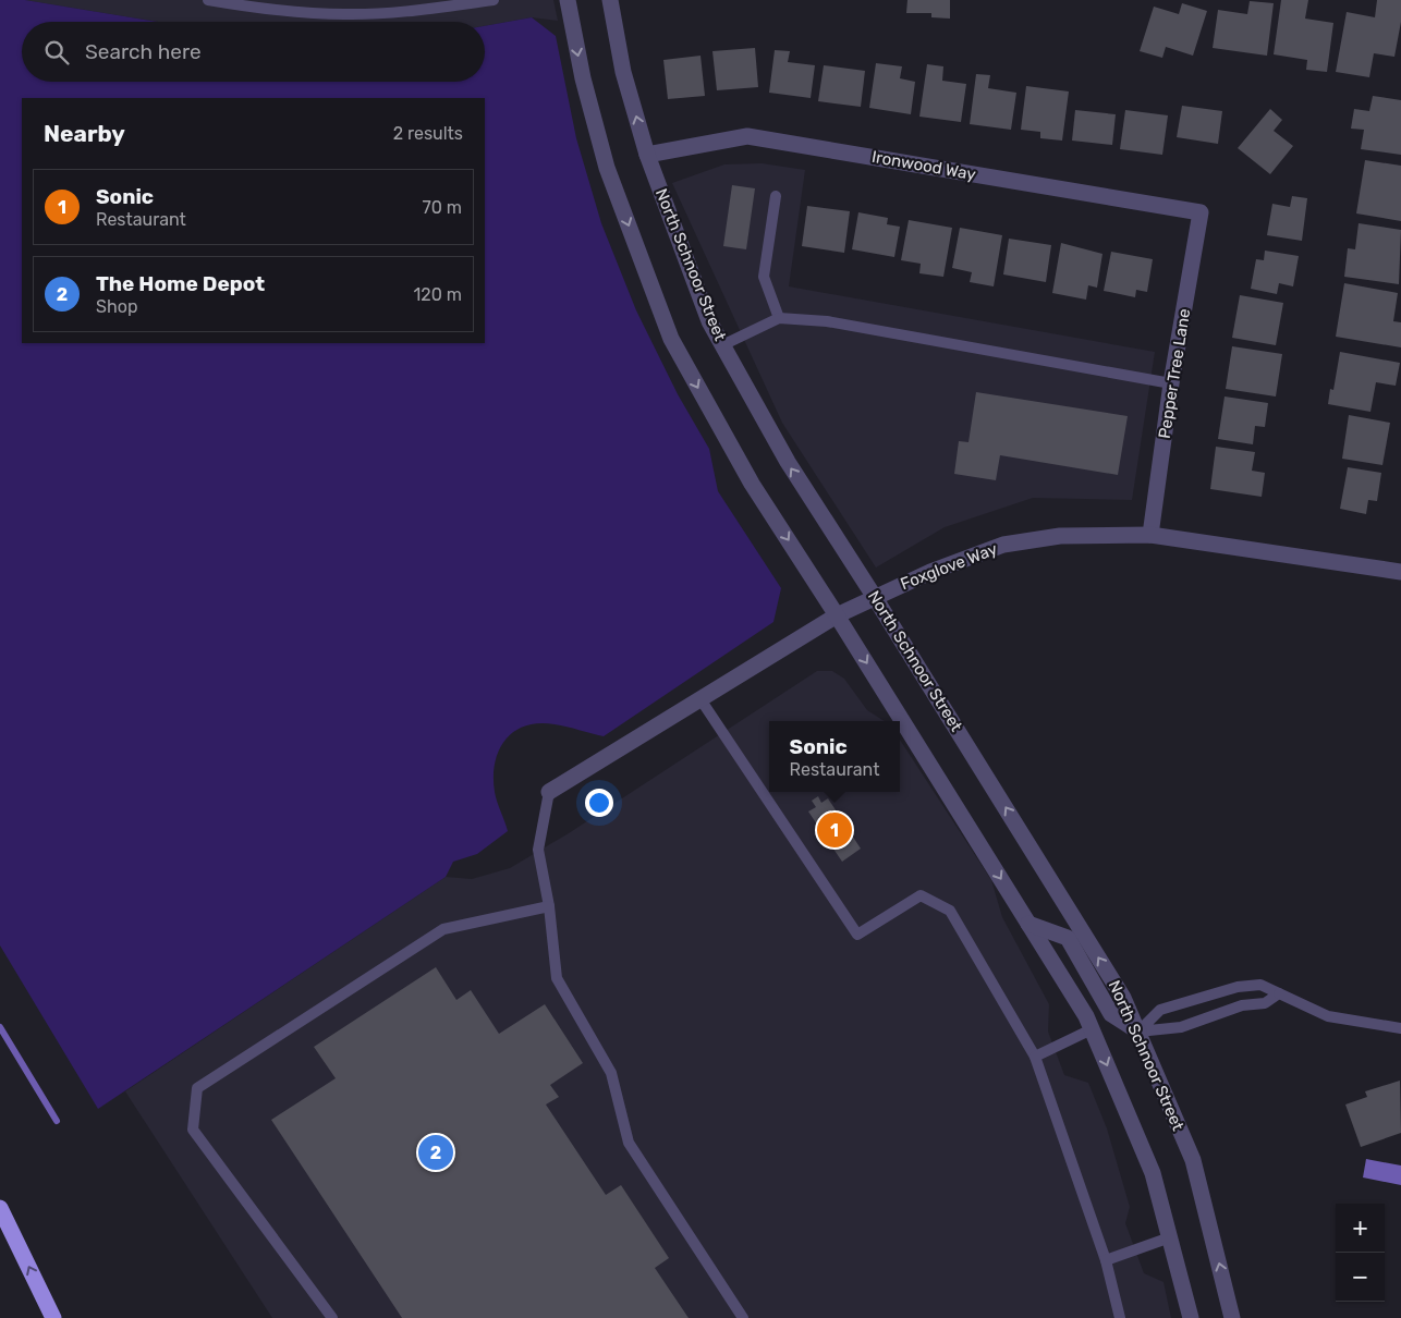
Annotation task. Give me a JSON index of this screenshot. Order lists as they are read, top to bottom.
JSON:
{
  "streets": {
    "street": [
      "Ironwood Way",
      "North Schnoor Street",
      "Pepper Tree Lane",
      "Foxglove Way"
    ]
  },
  "crossings": [
    ["Ironwood Way", "North Schnoor Street"],
    ["Ironwood Way", "Pepper Tree Lane"],
    ["North Schnoor Street", "Foxglove Way"],
    ["Pepper Tree Lane", "Foxglove Way"]
  ],
  "page": {
    "search": "Search here",
    "heading": ["Nearby", "2 results"],
    "list": [
      {
        "mark": "1",
        "name": "Sonic",
        "note": "Restaurant",
        "value": "70 m"
      },
      {
        "mark": "2",
        "name": "The Home Depot",
        "note": "Shop",
        "value": "120 m"
      }
    ],
    "popup": ["Sonic", "Restaurant"],
    "pins": ["1", "2"],
    "map_buttons": ["+", "−"]
  }
}
